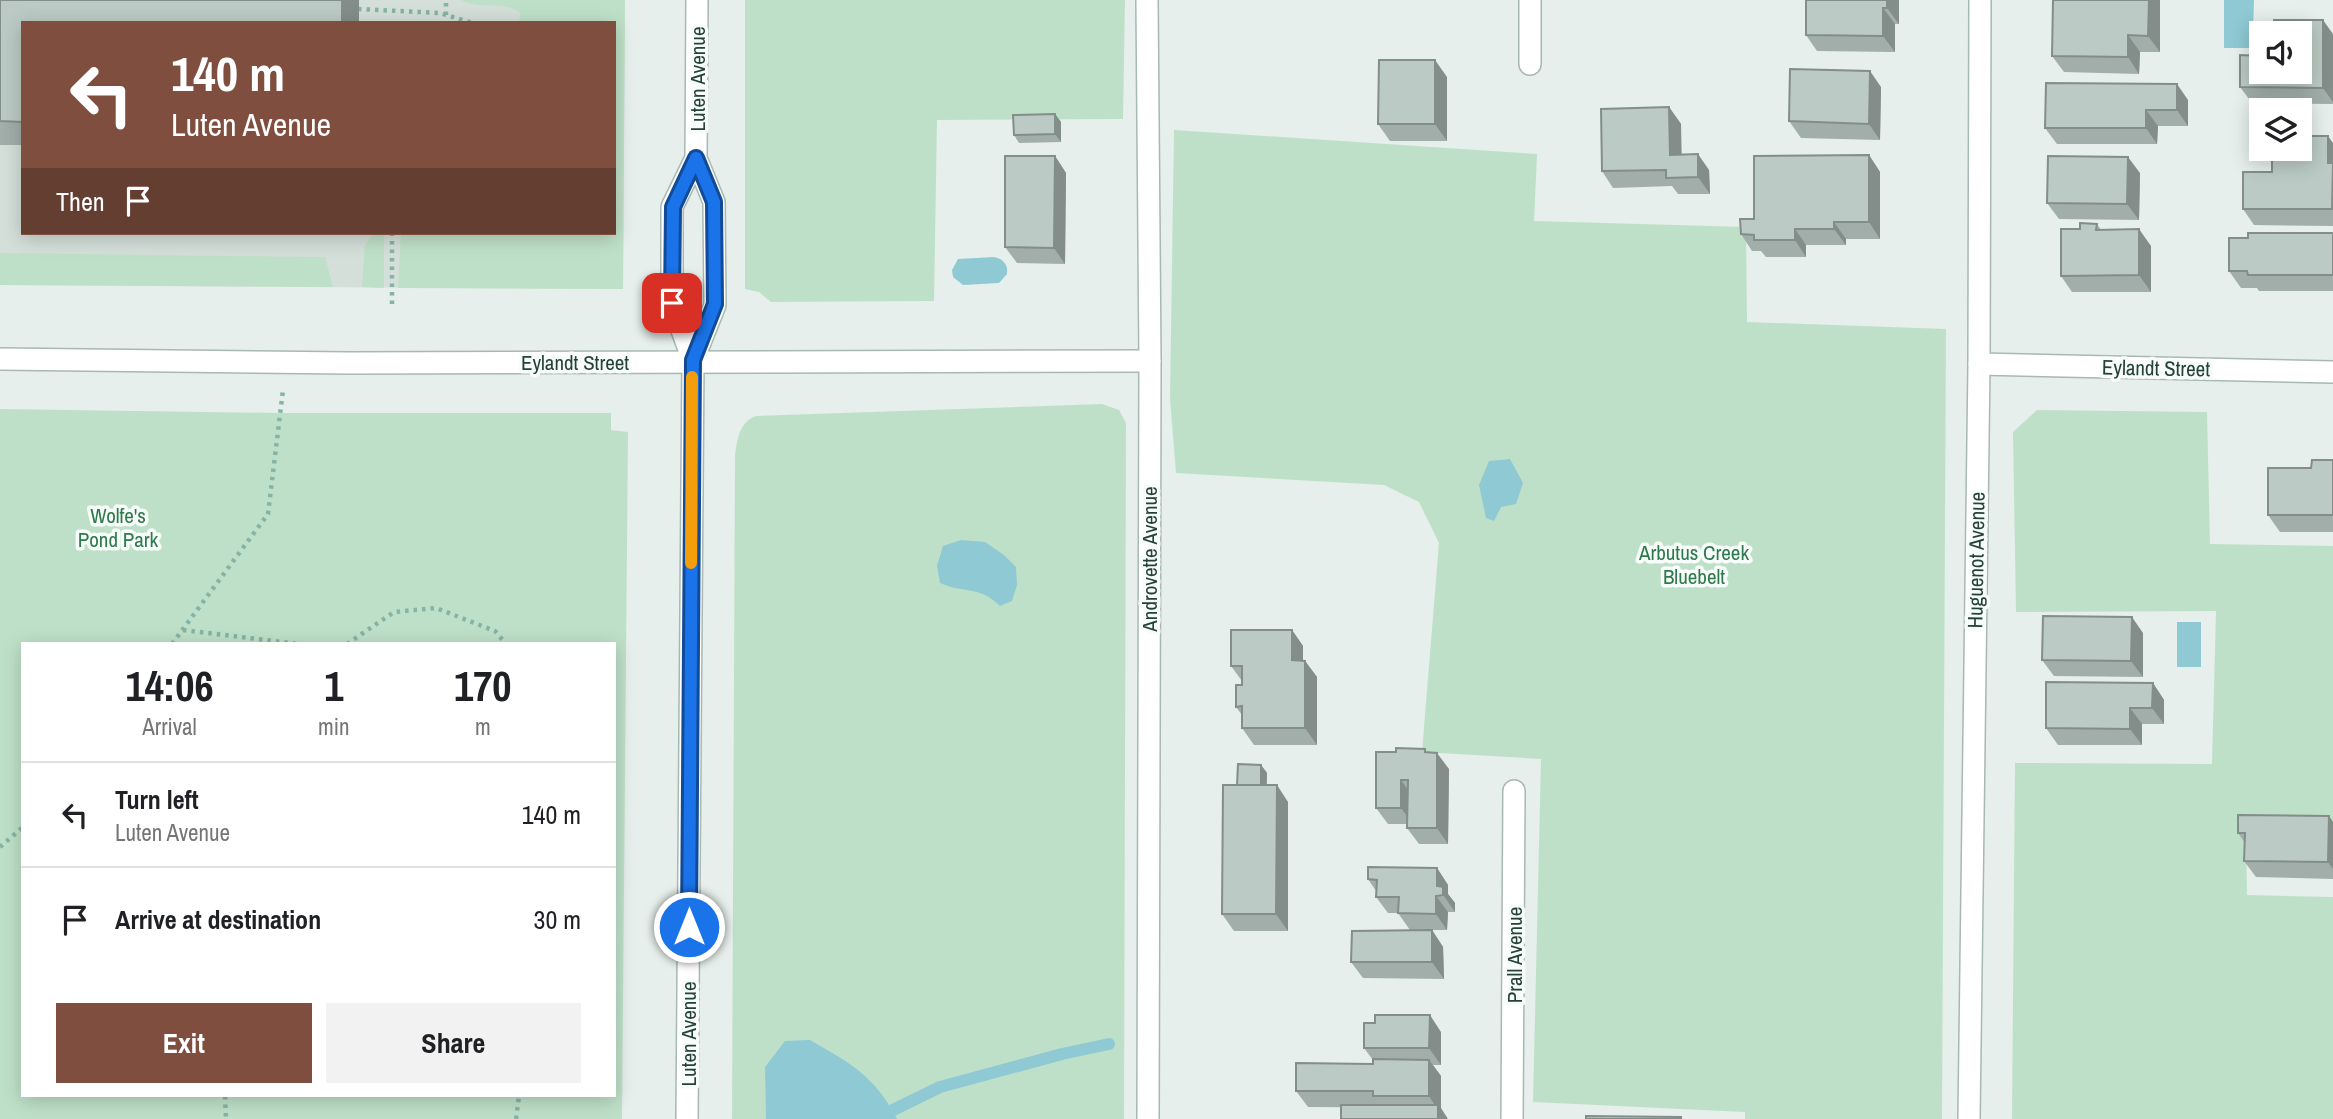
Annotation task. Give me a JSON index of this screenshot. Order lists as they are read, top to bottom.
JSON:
{
  "streets": {
    "street": [
      "Luten Avenue",
      "Eylandt Street",
      "Androvette Avenue",
      "Huguenot Avenue",
      "Prall Avenue"
    ]
  },
  "crossings": [
    ["Luten Avenue", "Eylandt Street"],
    ["Eylandt Street", "Androvette Avenue"],
    ["Eylandt Street", "Huguenot Avenue"]
  ],
  "parks": ["Wolfe's Pond Park", "Arbutus Creek Bluebelt"],
  "page": {
    "turn": ["140 m", "Luten Avenue"],
    "then": "Then",
    "eta": [
      "14:06",
      "Arrival",
      "1",
      "min",
      "170",
      "m"
    ],
    "list": [
      {
        "name": "Turn left",
        "note": "Luten Avenue",
        "value": "140 m"
      },
      {
        "name": "Arrive at destination",
        "value": "30 m"
      }
    ],
    "buttons": ["Exit", "Share"]
  }
}
